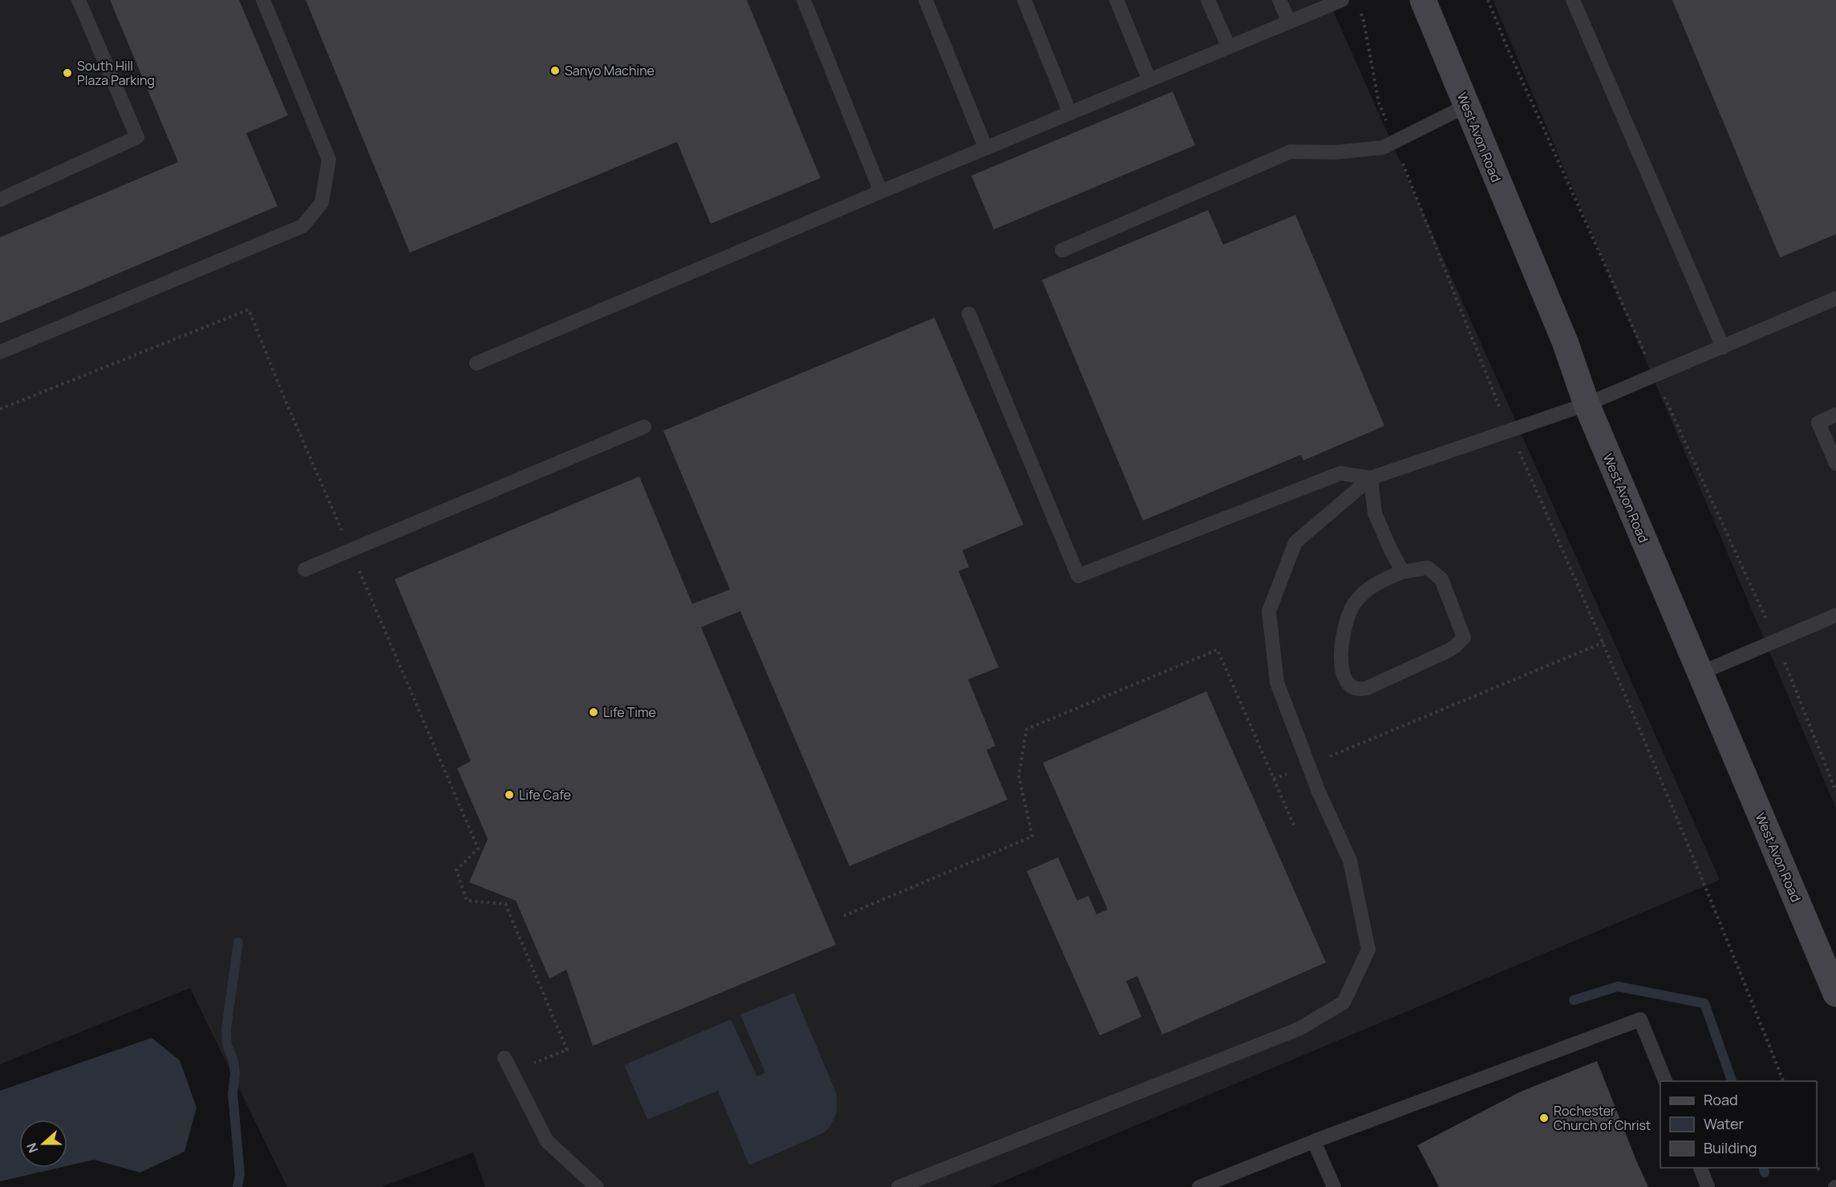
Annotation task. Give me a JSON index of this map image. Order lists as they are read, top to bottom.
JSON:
{
  "streets": {
    "main road": ["West Avon Road"]
  },
  "places": [
    "Sanyo Machine",
    "South Hill Plaza Parking",
    "Life Time",
    "Life Cafe",
    "Rochester Church of Christ"
  ],
  "legend": ["Road", "Water", "Building"],
  "north": "left"
}
